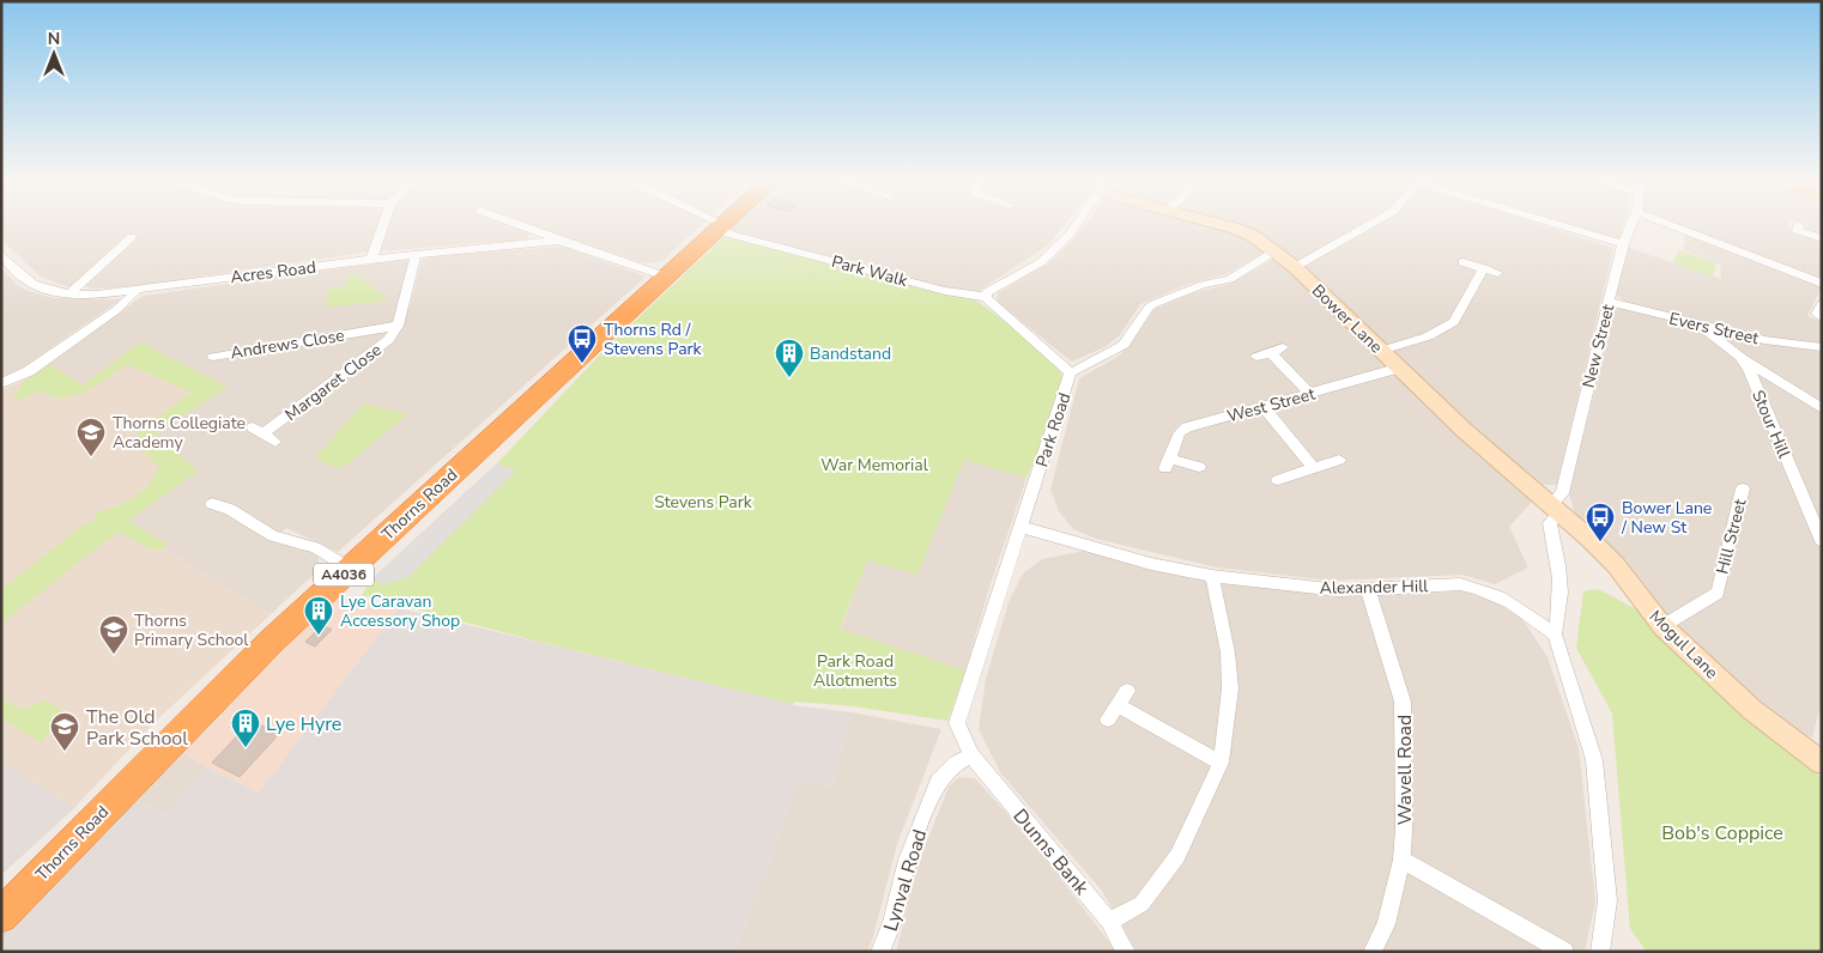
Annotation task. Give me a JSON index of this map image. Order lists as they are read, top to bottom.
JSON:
{
  "streets": {
    "highway": ["Thorns Road", "A4036"],
    "street": [
      "Park Walk",
      "Acres Road",
      "Bower Lane",
      "Evers Street",
      "Andrews Close",
      "New Street",
      "Margaret Close",
      "West Street",
      "Stour Hill",
      "Park Road",
      "Hill Street",
      "Alexander Hill",
      "Mogul Lane",
      "Wavell Road",
      "Dunns Bank",
      "Lynval Road"
    ]
  },
  "crossings": [
    ["Park Walk", "Park Road"],
    ["Park Walk", "Thorns Road"],
    ["Acres Road", "Margaret Close"],
    ["Acres Road", "Thorns Road"],
    ["Bower Lane", "New Street"],
    ["Bower Lane", "West Street"],
    ["Bower Lane", "Mogul Lane"],
    ["Evers Street", "New Street"],
    ["Evers Street", "Stour Hill"],
    ["Andrews Close", "Margaret Close"],
    ["New Street", "Mogul Lane"],
    ["Park Road", "Alexander Hill"],
    ["Park Road", "Dunns Bank"],
    ["Park Road", "Lynval Road"],
    ["Hill Street", "Mogul Lane"],
    ["Alexander Hill", "Wavell Road"],
    ["Dunns Bank", "Lynval Road"]
  ],
  "parks": [
    "War Memorial",
    "Stevens Park",
    "Park Road Allotments",
    "Bob's Coppice"
  ],
  "places": {
    "bus stop": ["Thorns Rd / Stevens Park", "Bower Lane / New St"],
    "building": ["Bandstand", "Lye Caravan Accessory Shop", "Lye Hyre"],
    "school or university": ["Thorns Collegiate Academy", "Thorns Primary School", "The Old Park School"]
  },
  "north": "top"
}
